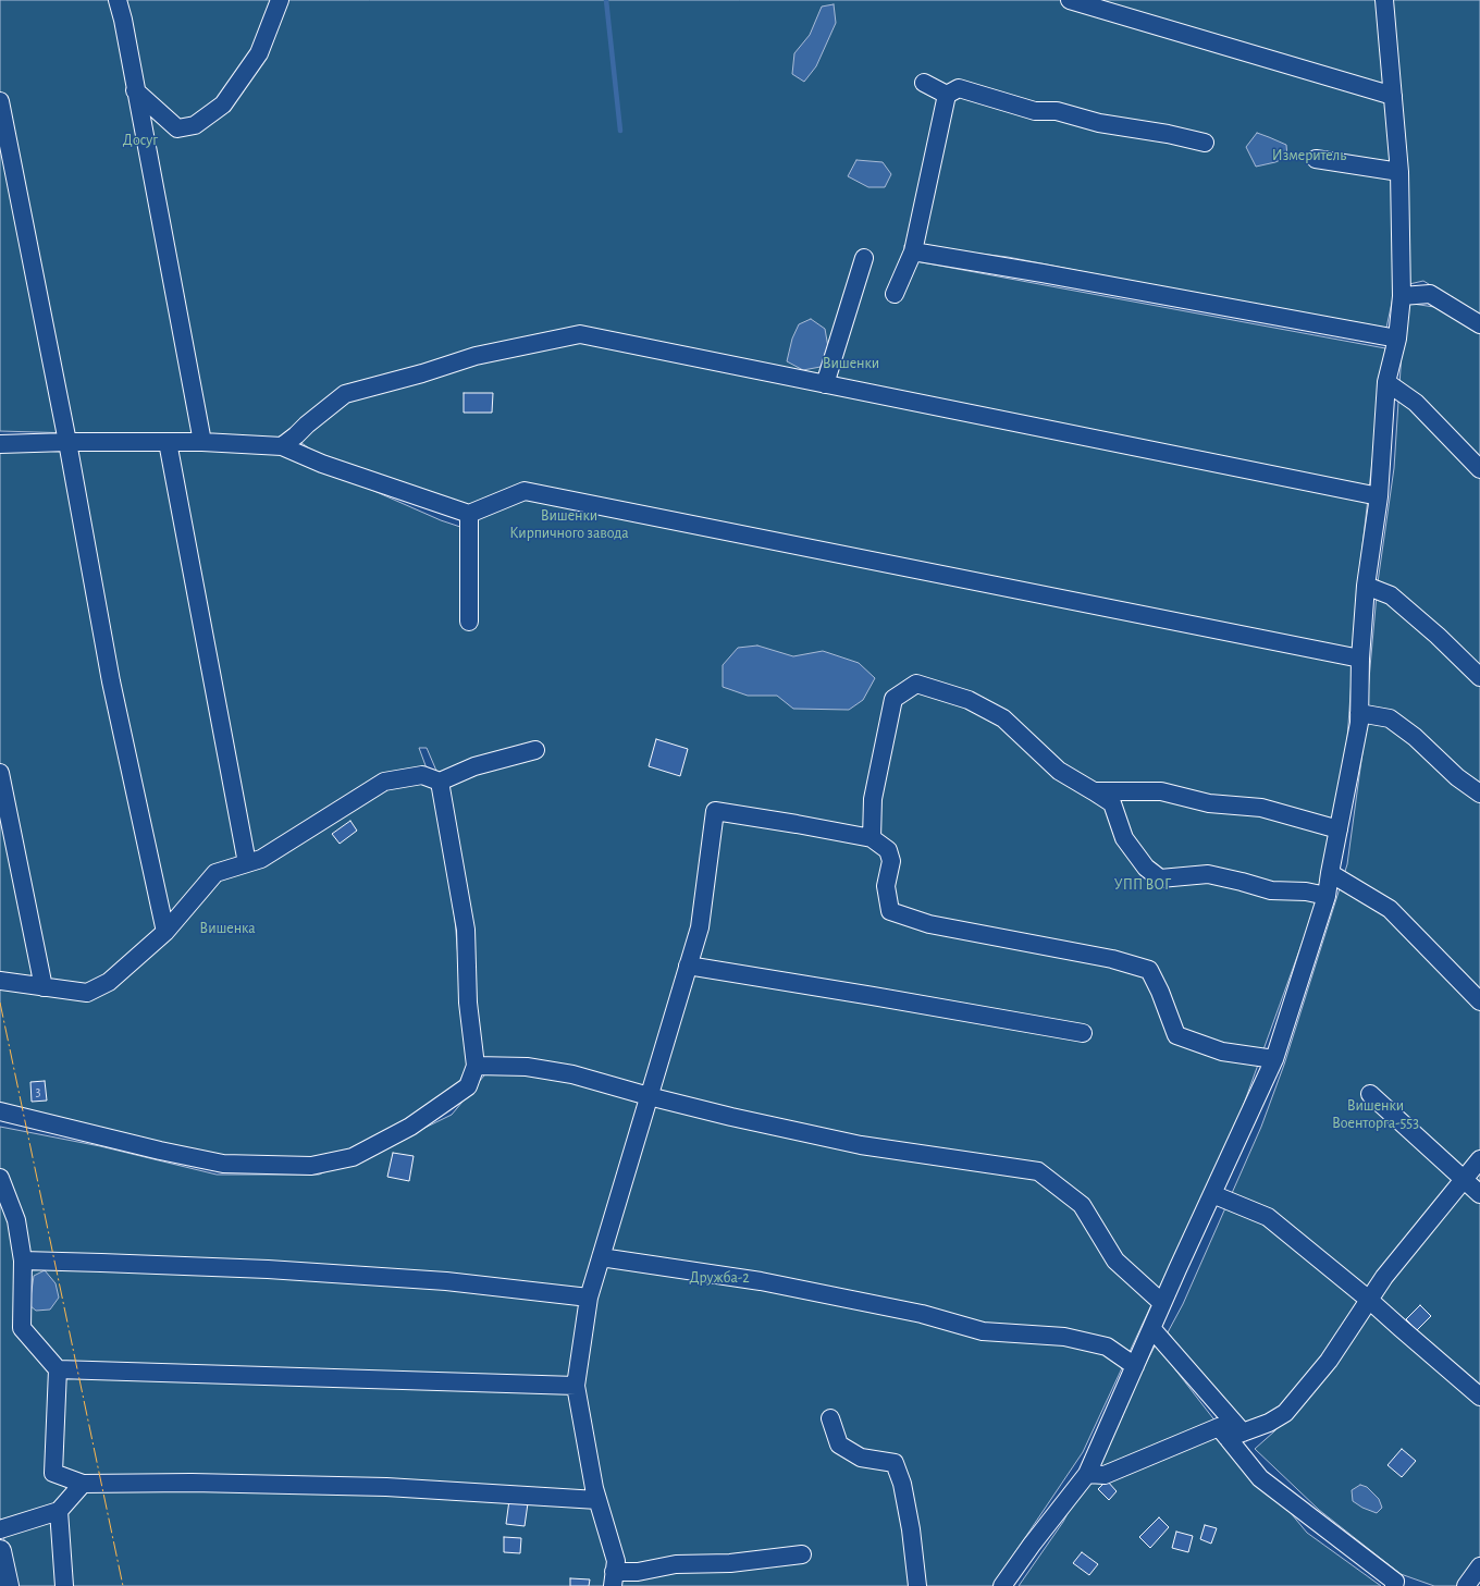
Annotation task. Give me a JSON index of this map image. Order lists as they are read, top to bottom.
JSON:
{
  "parks": [
    "Досуг",
    "Измеритель",
    "Вишенки",
    "Вишенки Кирпичного завода",
    "УПП ВОГ",
    "Вишенка",
    "Вишенки Военторга-553",
    "Дружба-2"
  ],
  "house_numbers": ["3"]
}
